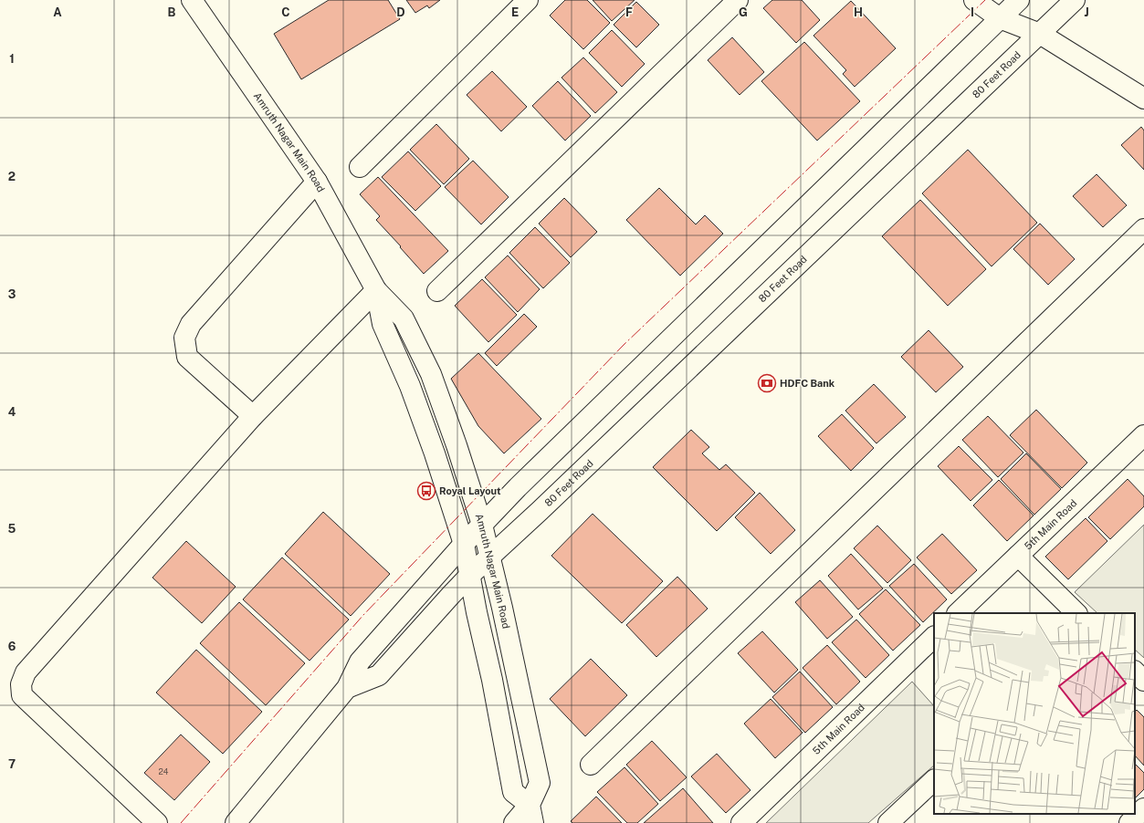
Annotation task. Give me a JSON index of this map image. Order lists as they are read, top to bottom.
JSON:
{
  "streets": {
    "street": ["80 Feet Road", "Amruth Nagar Main Road", "5th Main Road"]
  },
  "crossings": [
    ["80 Feet Road", "Amruth Nagar Main Road"]
  ],
  "places": {
    "bank": ["HDFC Bank"],
    "bus stop": ["Royal Layout"]
  },
  "house_numbers": ["24"],
  "grid": {
    "columns": [
      "A",
      "B",
      "C",
      "D",
      "E",
      "F",
      "G",
      "H",
      "I",
      "J"
    ],
    "rows": [
      "1",
      "2",
      "3",
      "4",
      "5",
      "6",
      "7"
    ]
  }
}
